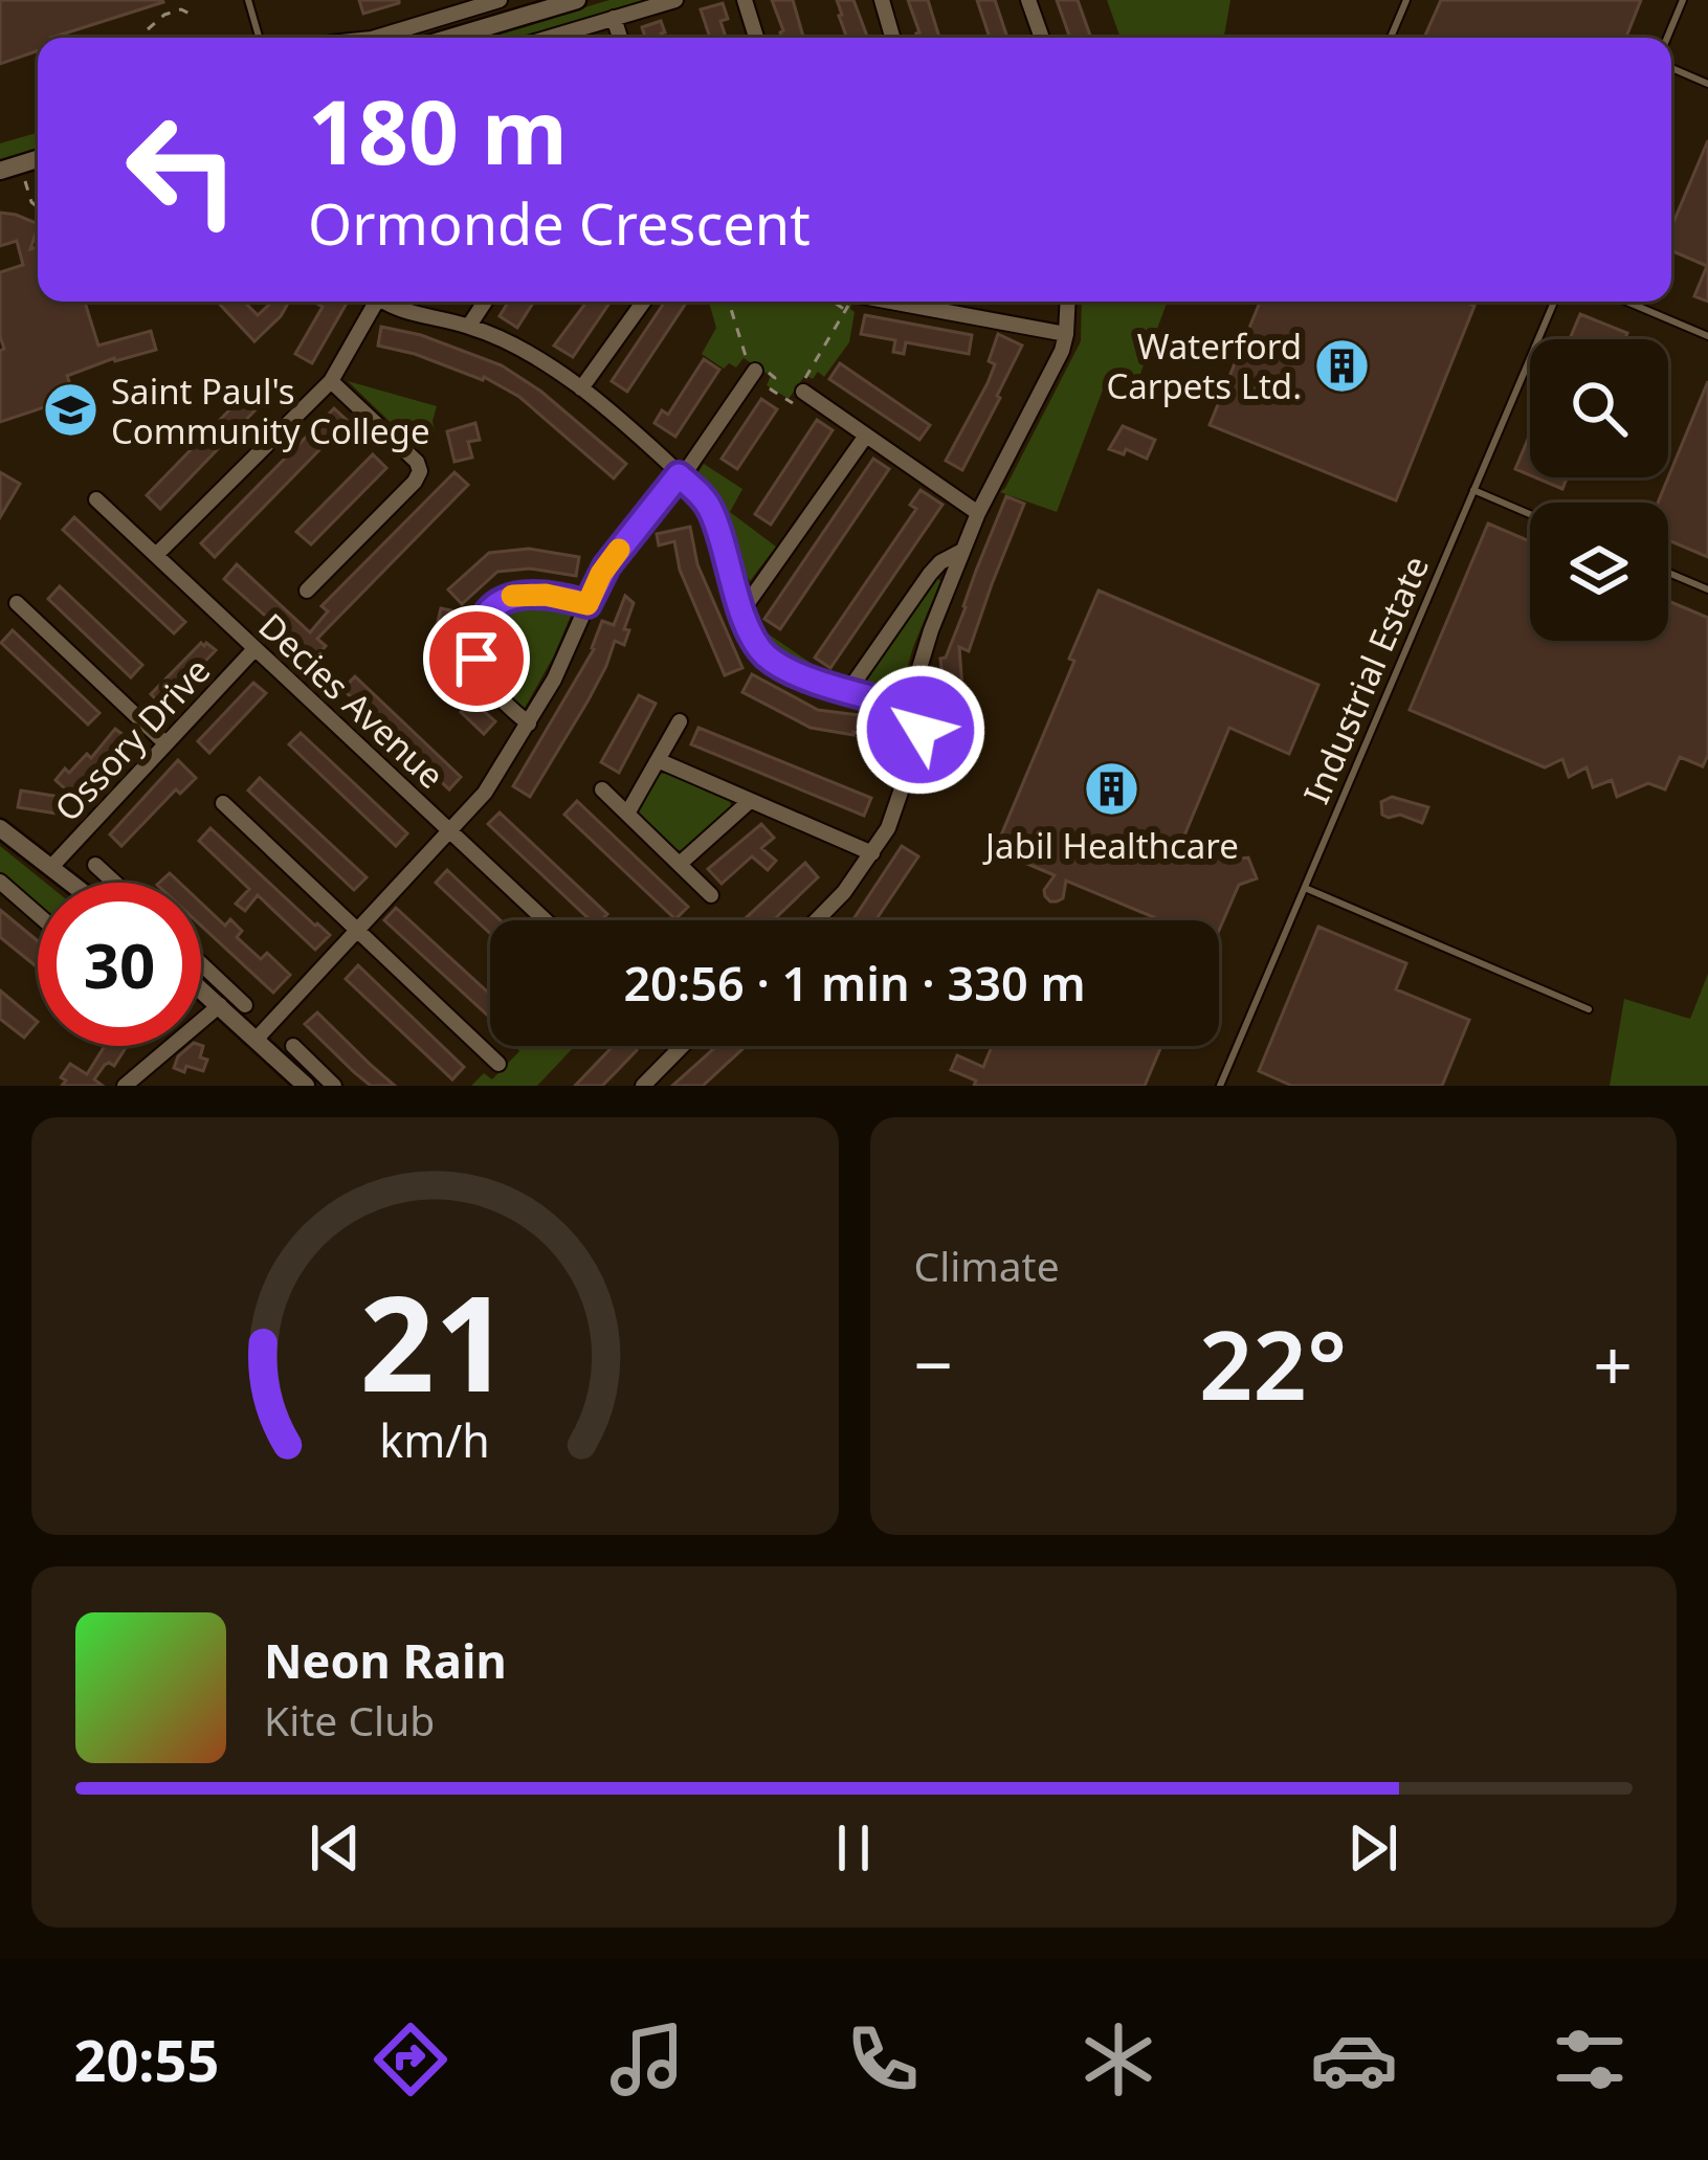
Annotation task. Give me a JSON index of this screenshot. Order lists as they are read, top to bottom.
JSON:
{
  "streets": {
    "street": ["Decies Avenue", "Ossory Drive"],
    "lane": ["Industrial Estate"]
  },
  "crossings": [
    ["Decies Avenue", "Ossory Drive"]
  ],
  "places": {
    "building": ["Waterford Carpets Ltd.", "Jabil Healthcare"],
    "school or university": ["Saint Paul's Community College"]
  },
  "page": {
    "turn": ["180 m", "Ormonde Crescent"],
    "limit": "30",
    "trip": "20:56 · 1 min · 330 m",
    "tile": "Climate",
    "heat": ["−", "22°", "+"],
    "song": ["Neon Rain", "Kite Club"],
    "tabs": "20:55",
    "gauge": ["21", "km/h"]
  }
}
